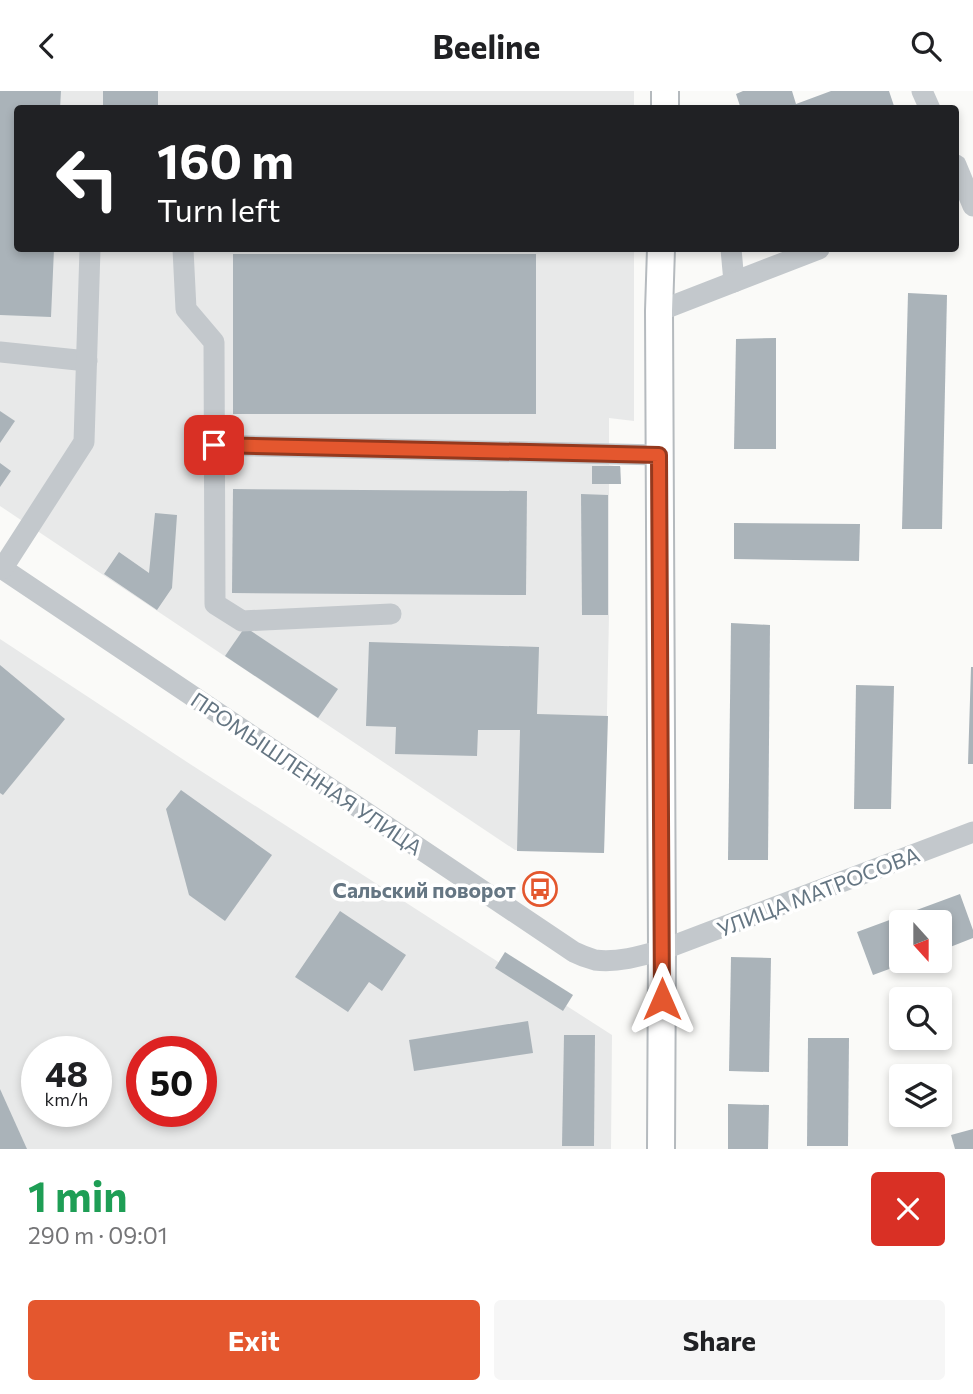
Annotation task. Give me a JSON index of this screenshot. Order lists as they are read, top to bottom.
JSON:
{
  "streets": {
    "street": ["ПРОМЫШЛЕННАЯ УЛИЦА", "УЛИЦА МАТРОСОВА"]
  },
  "crossings": [
    ["ПРОМЫШЛЕННАЯ УЛИЦА", "УЛИЦА МАТРОСОВА"]
  ],
  "places": {
    "bus stop": ["Сальский поворот"]
  },
  "north": "bottom",
  "page": {
    "header": "Beeline",
    "turn": ["160 m", "Turn left"],
    "speed": "48 km/h",
    "limit": "50",
    "heading": ["1 min", "290 m · 09:01"],
    "buttons": ["Exit", "Share"]
  }
}
